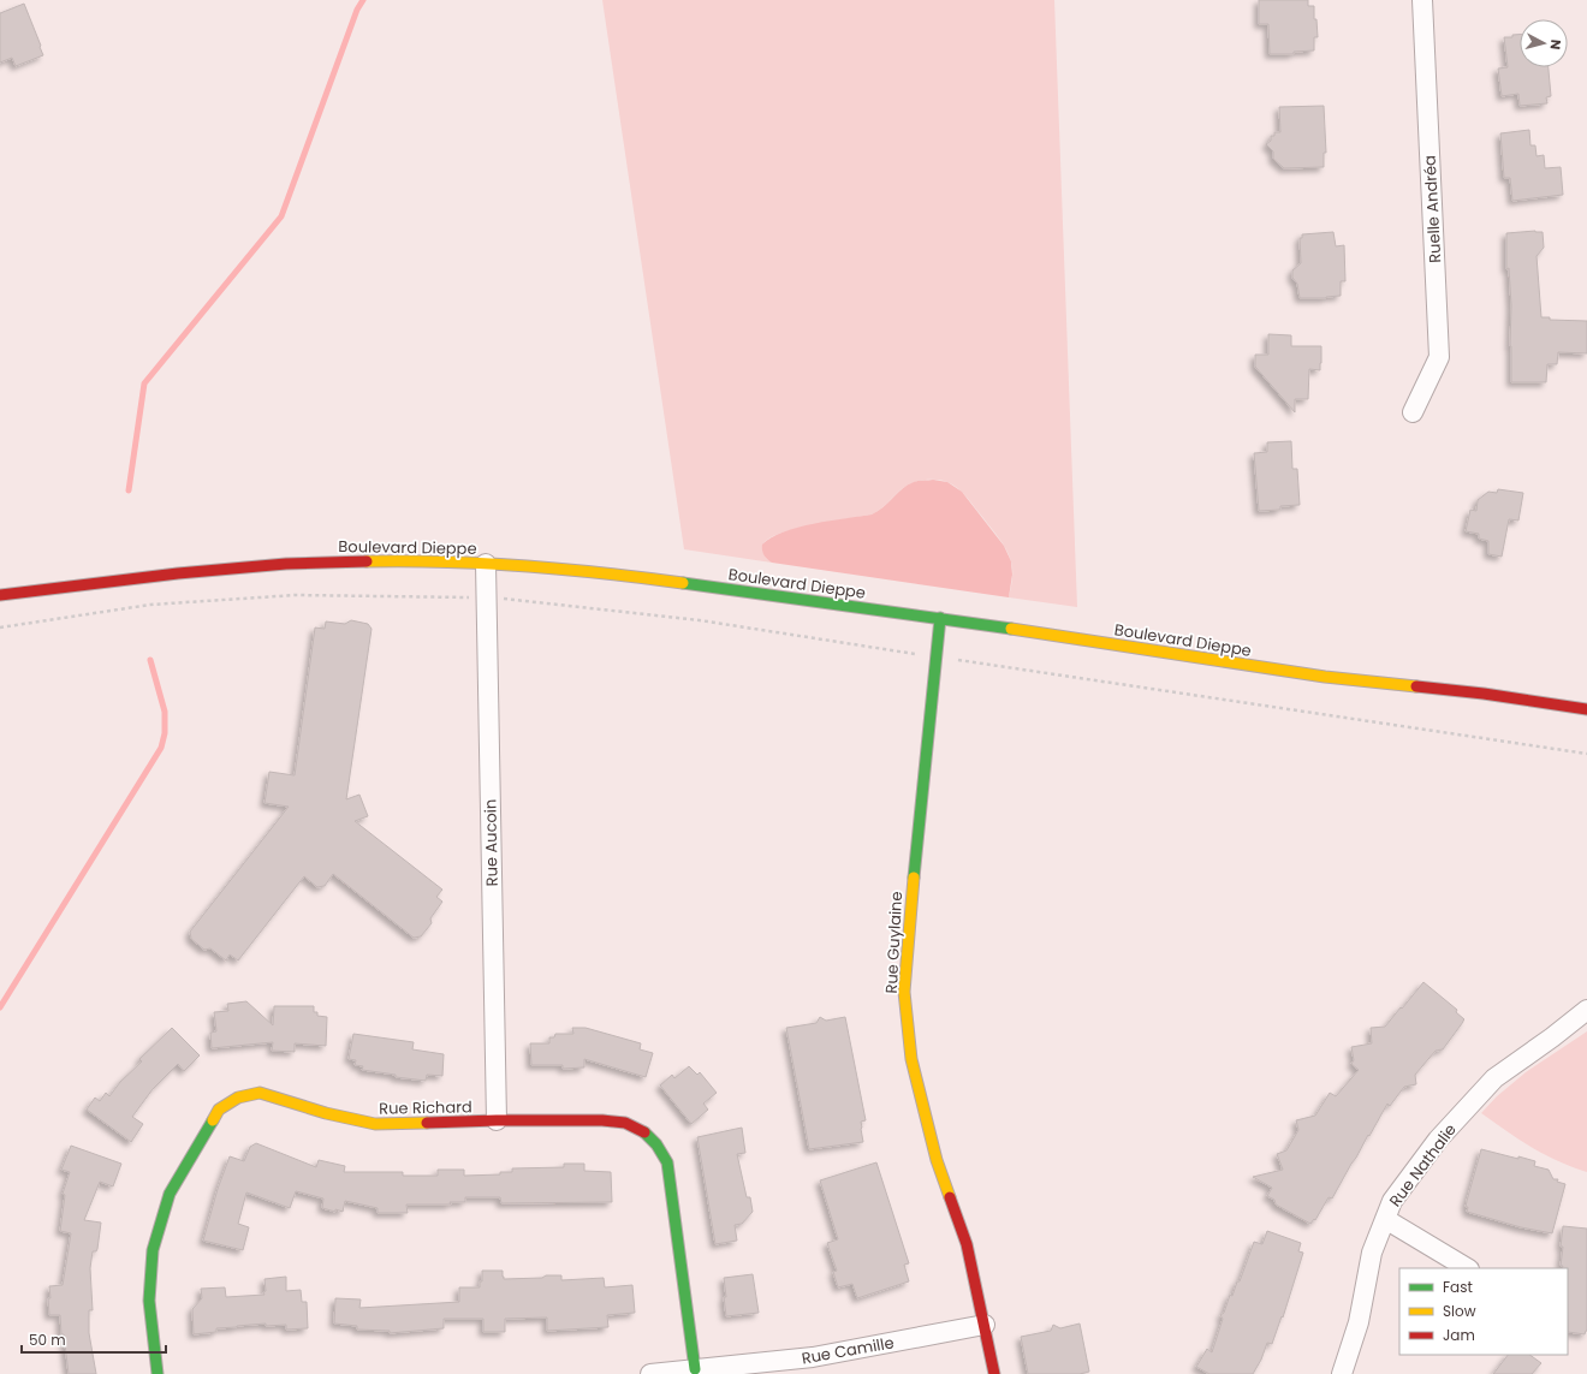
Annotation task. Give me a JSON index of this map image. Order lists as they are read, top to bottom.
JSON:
{
  "streets": {
    "street": [
      "Ruelle Andréa",
      "Boulevard Dieppe",
      "Rue Aucoin",
      "Rue Guylaine",
      "Rue Richard",
      "Rue Nathalie",
      "Rue Camille"
    ]
  },
  "crossings": [
    ["Boulevard Dieppe", "Rue Aucoin"],
    ["Boulevard Dieppe", "Rue Guylaine"],
    ["Rue Aucoin", "Rue Richard"],
    ["Rue Guylaine", "Rue Camille"],
    ["Rue Richard", "Rue Camille"]
  ],
  "legend": ["Fast", "Slow", "Jam"],
  "scale_bar": "50 m",
  "north": "right"
}
